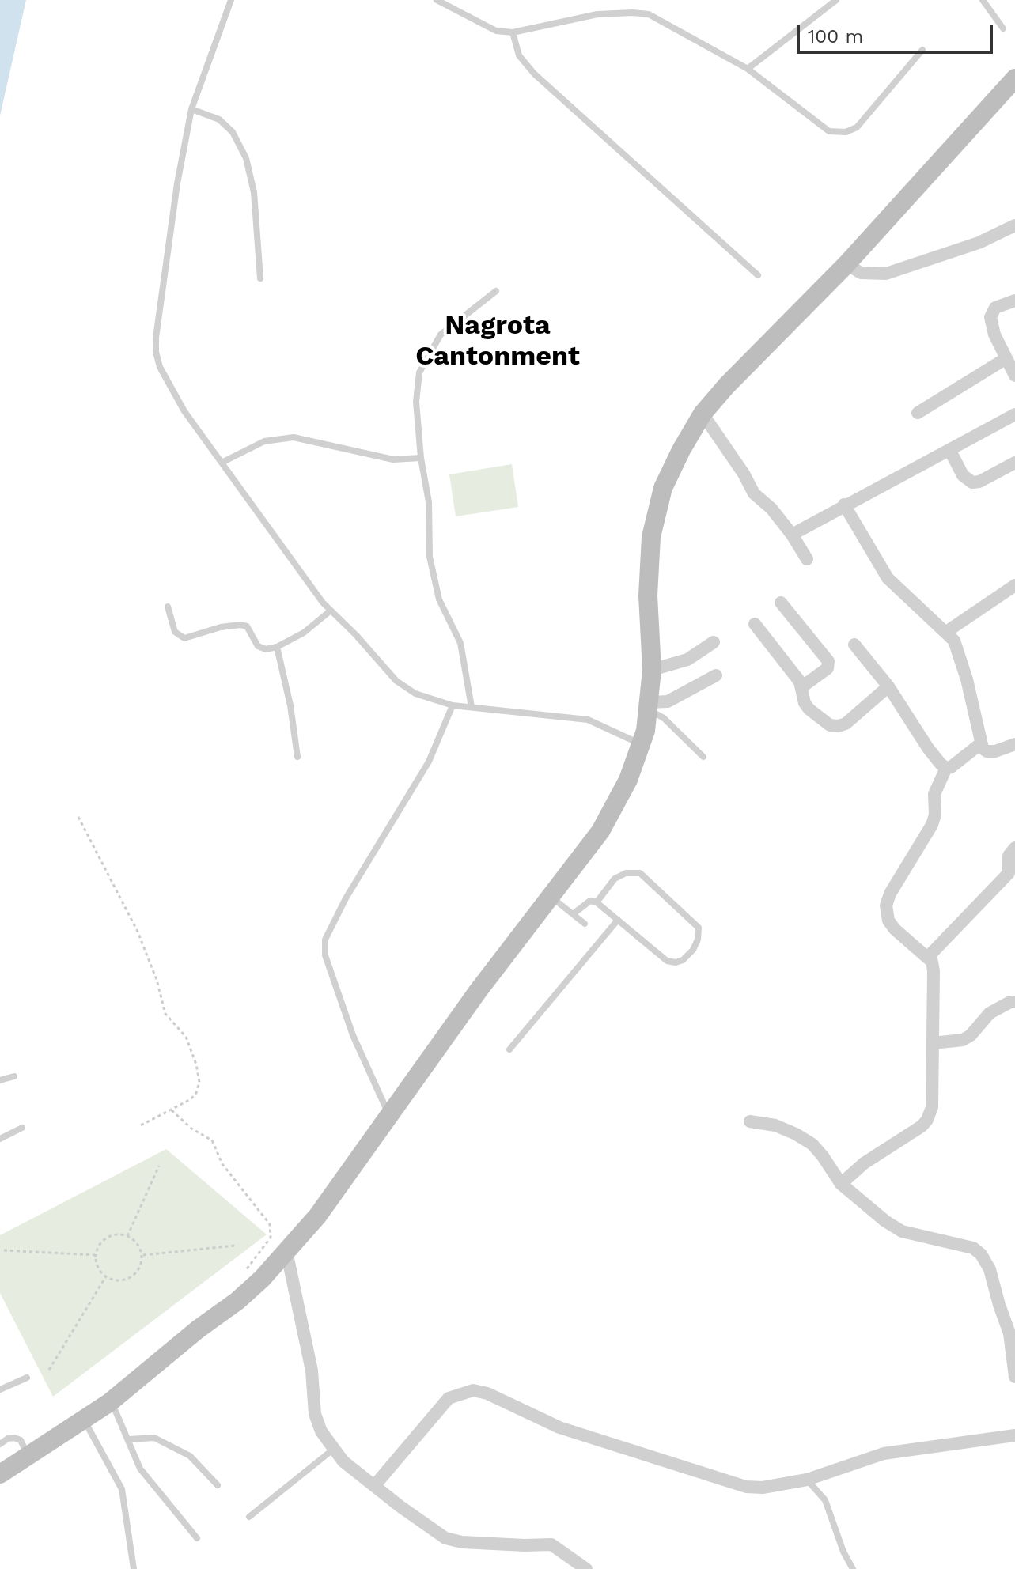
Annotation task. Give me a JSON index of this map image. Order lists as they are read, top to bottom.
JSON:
{
  "districts": ["Nagrota Cantonment"],
  "scale_bar": "100 m"
}
